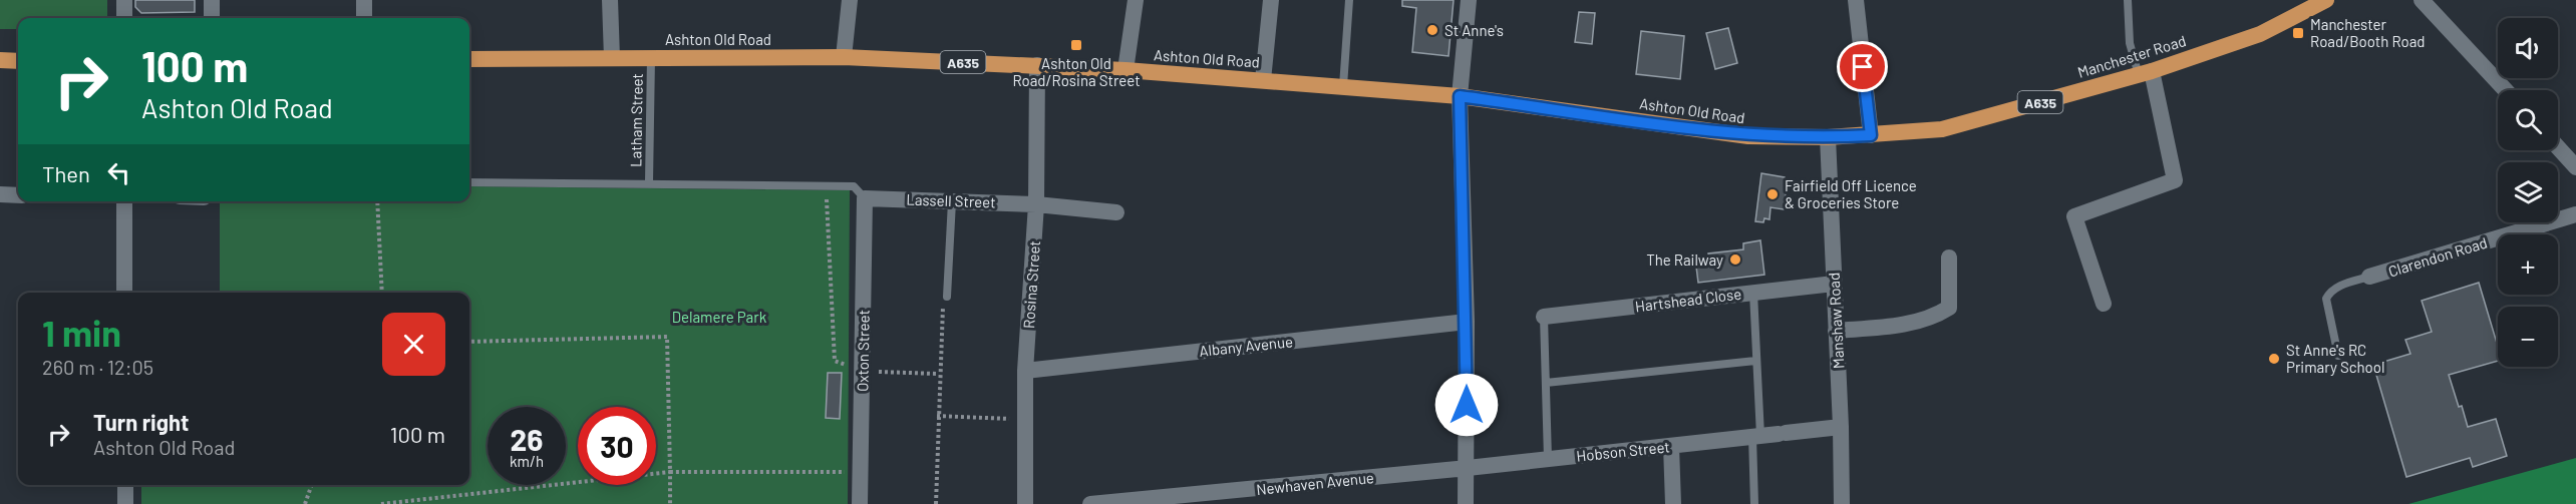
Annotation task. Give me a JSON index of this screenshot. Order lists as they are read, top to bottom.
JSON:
{
  "streets": {
    "highway": ["Ashton Old Road", "Manchester Road", "A635"],
    "street": [
      "Lassell Street",
      "Clarendon Road",
      "Rosina Street",
      "Hartshead Close",
      "Manshaw Road",
      "Albany Avenue",
      "Oxton Street",
      "Hobson Street",
      "Newhaven Avenue"
    ],
    "lane": ["Latham Street"]
  },
  "crossings": [
    ["Ashton Old Road", "Manchester Road"],
    ["Ashton Old Road", "Latham Street"],
    ["Ashton Old Road", "Rosina Street"],
    ["Ashton Old Road", "Manshaw Road"],
    ["Lassell Street", "Rosina Street"],
    ["Lassell Street", "Oxton Street"],
    ["Rosina Street", "Albany Avenue"],
    ["Hartshead Close", "Manshaw Road"],
    ["Manshaw Road", "Hobson Street"],
    ["Hobson Street", "Newhaven Avenue"]
  ],
  "parks": ["Delamere Park"],
  "places": {
    "other": [
      "St Anne's",
      "Fairfield Off Licence & Groceries Store",
      "The Railway",
      "St Anne's RC Primary School"
    ],
    "transit": ["Manchester Road/Booth Road", "Ashton Old Road/Rosina Street"]
  },
  "page": {
    "map_buttons": ["+", "−"],
    "turn": ["100 m", "Ashton Old Road"],
    "then": "Then",
    "heading": ["1 min", "260 m · 12:05"],
    "list": [
      {
        "name": "Turn right",
        "note": "Ashton Old Road",
        "value": "100 m"
      }
    ],
    "speed": "26 km/h",
    "limit": "30"
  }
}
